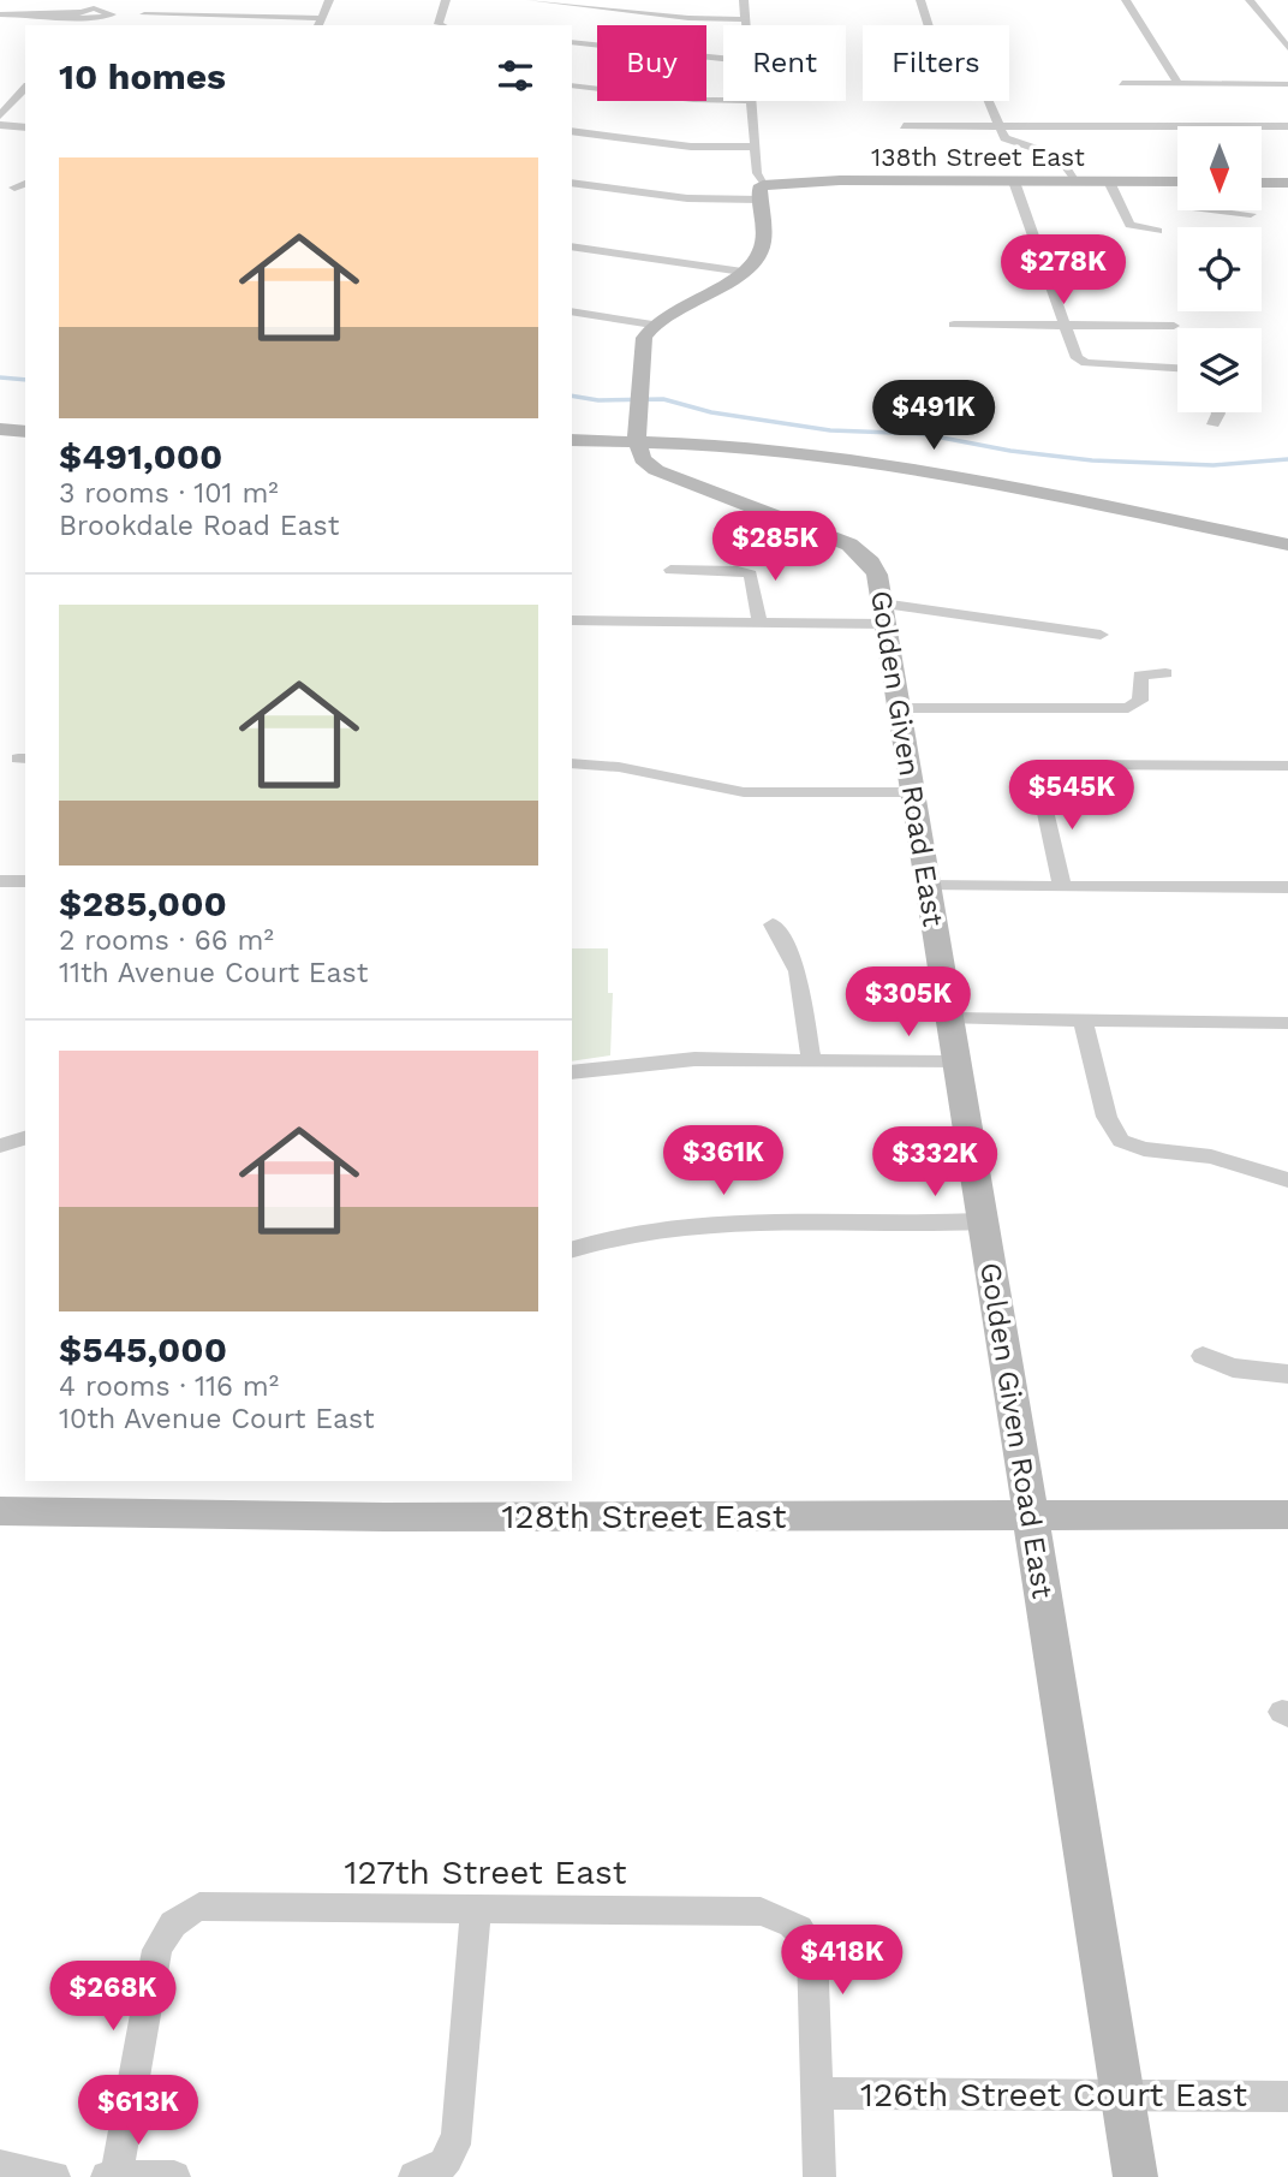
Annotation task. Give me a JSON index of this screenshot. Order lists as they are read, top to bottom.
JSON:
{
  "streets": {
    "street": [
      "138th Street East",
      "Golden Given Road East",
      "128th Street East",
      "127th Street East",
      "126th Street Court East"
    ]
  },
  "crossings": [
    ["Golden Given Road East", "128th Street East"],
    ["Golden Given Road East", "126th Street Court East"],
    ["127th Street East", "126th Street Court East"]
  ],
  "north": "bottom",
  "page": {
    "chip": ["Buy", "Rent", "Filters"],
    "heading": "10 homes",
    "list": [
      {
        "name": "$491,000",
        "note": "3 rooms · 101 m² · Brookdale Road East"
      },
      {
        "name": "$285,000",
        "note": "2 rooms · 66 m² · 11th Avenue Court East"
      },
      {
        "name": "$545,000",
        "note": "4 rooms · 116 m² · 10th Avenue Court East"
      }
    ],
    "price": [
      "$278K",
      "$491K",
      "$285K",
      "$545K",
      "$305K",
      "$361K",
      "$332K",
      "$418K",
      "$268K",
      "$613K"
    ]
  }
}
